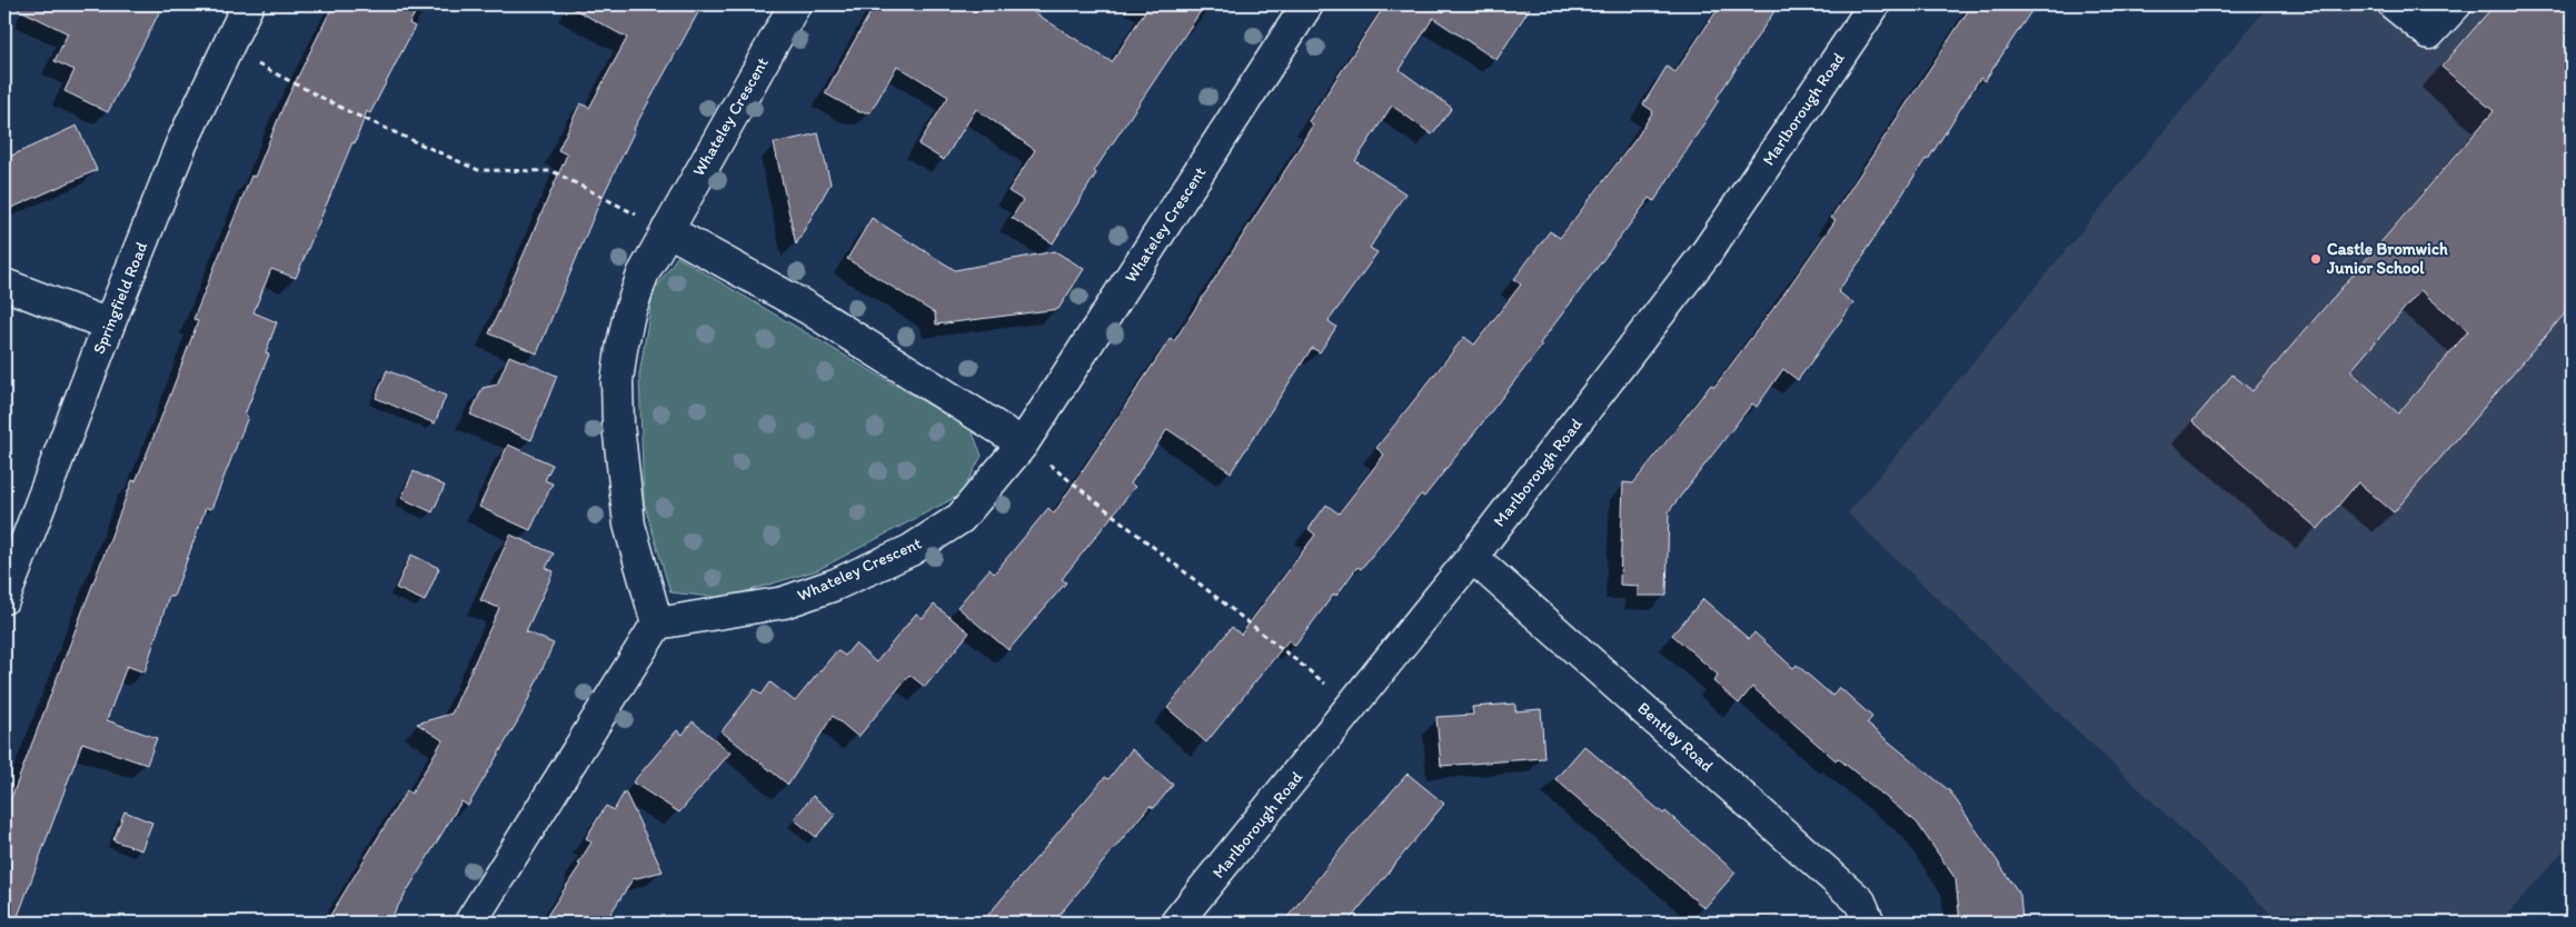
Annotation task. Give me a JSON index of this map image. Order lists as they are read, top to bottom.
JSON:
{
  "streets": {
    "street": [
      "Marlborough Road",
      "Whateley Crescent",
      "Springfield Road",
      "Bentley Road"
    ]
  },
  "crossings": [
    ["Marlborough Road", "Bentley Road"]
  ],
  "places": ["Castle Bromwich Junior School"]
}
